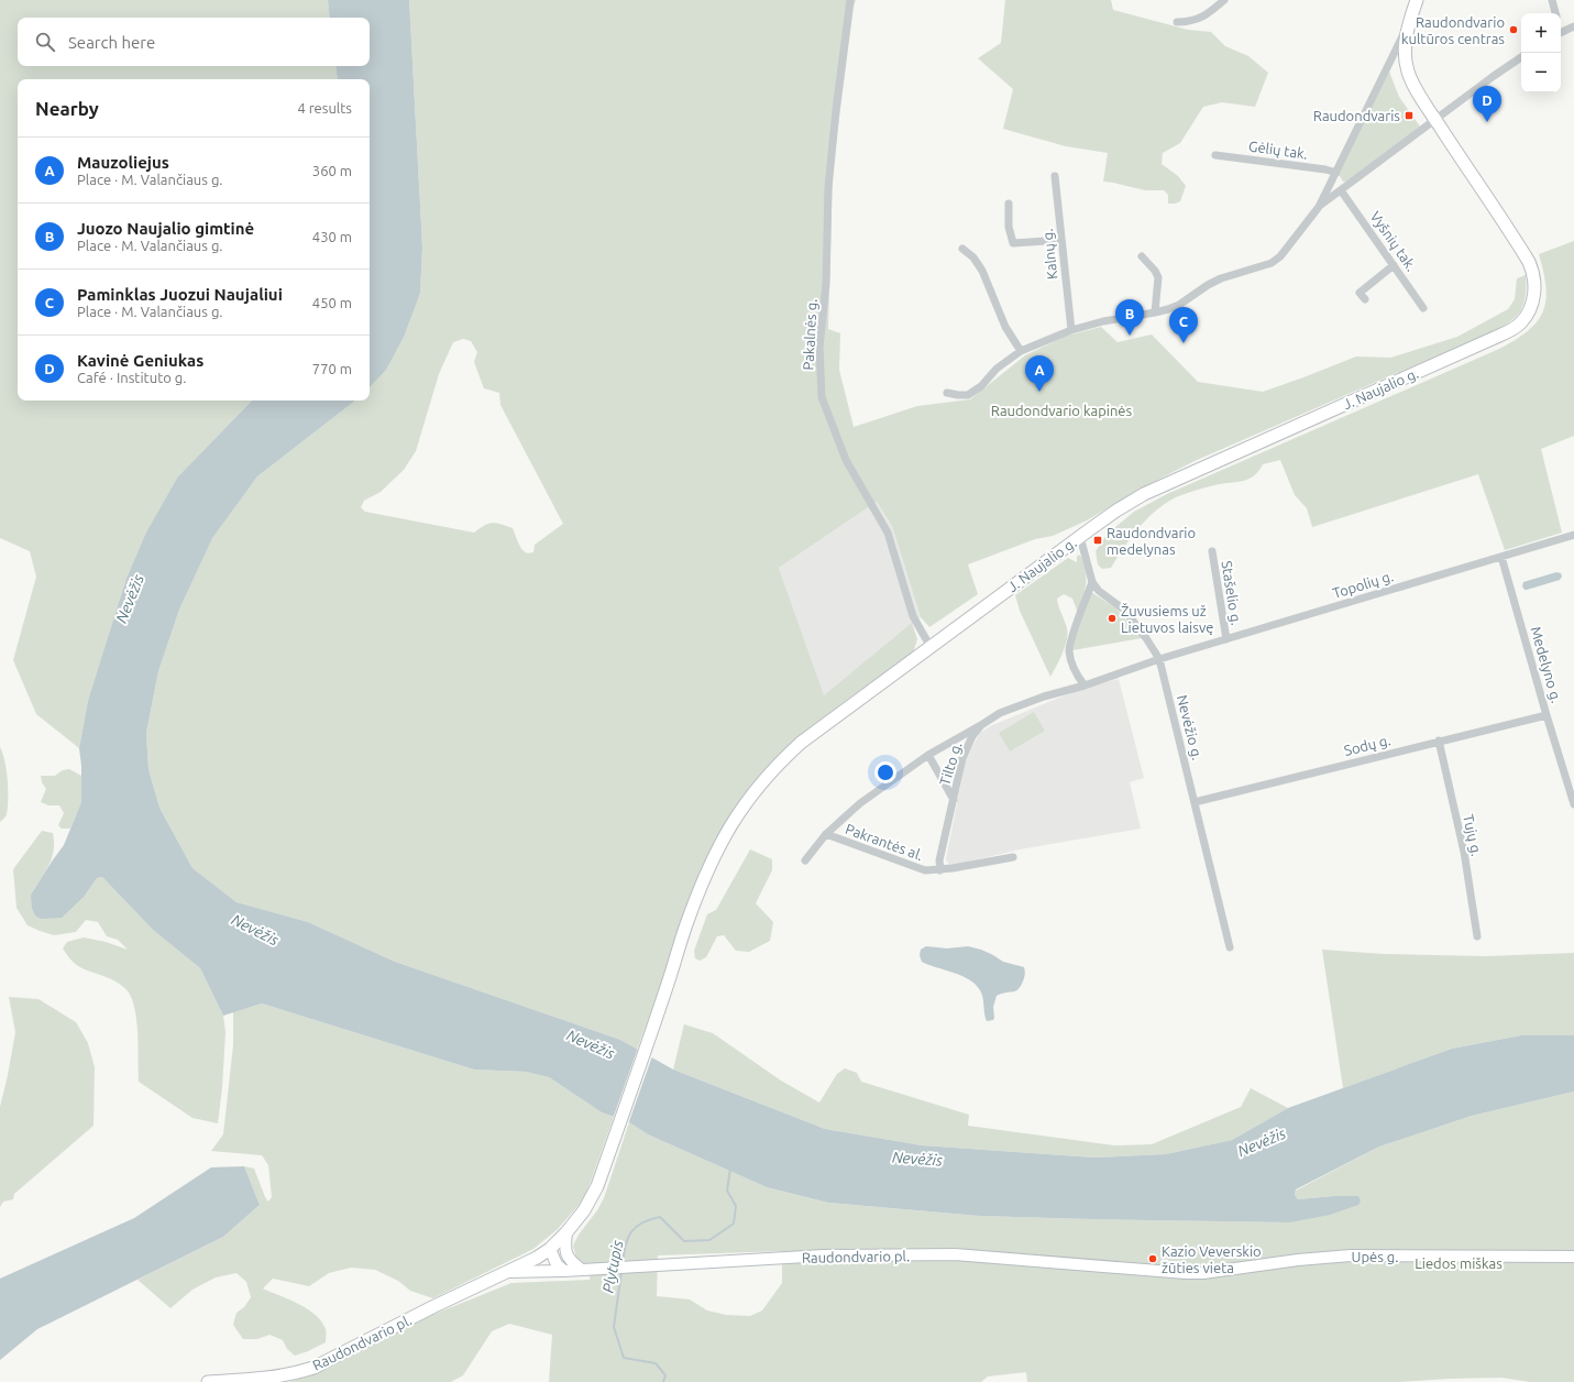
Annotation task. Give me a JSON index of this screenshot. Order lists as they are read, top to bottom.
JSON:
{
  "streets": {
    "main road": ["J. Naujalio g.", "Raudondvario pl.", "Upės g."],
    "street": [
      "Gėlių tak.",
      "Vyšnių tak.",
      "Kalnų g.",
      "Pakalnės g.",
      "Topolių g.",
      "Stašelio g.",
      "Medelyno g.",
      "Nevėžio g.",
      "Sodų g.",
      "Tilto g.",
      "Tujų g.",
      "Pakrantės al."
    ]
  },
  "crossings": [
    ["Pakalnės g.", "J. Naujalio g."],
    ["J. Naujalio g.", "Nevėžio g."],
    ["Topolių g.", "Stašelio g."],
    ["Topolių g.", "Medelyno g."],
    ["Topolių g.", "Nevėžio g."],
    ["Topolių g.", "Tilto g."],
    ["Medelyno g.", "Sodų g."],
    ["Nevėžio g.", "Sodų g."],
    ["Nevėžio g.", "Tilto g."],
    ["Sodų g.", "Tujų g."],
    ["Tilto g.", "Pakrantės al."],
    ["Raudondvario pl.", "Upės g."]
  ],
  "water": ["Nevėžis", "Plytupis"],
  "parks": ["Raudondvario kapinės", "Liedos miškas"],
  "places": {
    "other": ["Raudondvario kultūros centras", "Žuvusiems už Lietuvos laisvę", "Kazio Veverskio žūties vieta"],
    "transit": ["Raudondvaris", "Raudondvario medelynas"]
  },
  "page": {
    "map_buttons": ["+", "−"],
    "search": "Search here",
    "heading": ["Nearby", "4 results"],
    "pins": [
      "D",
      "B",
      "C",
      "A"
    ],
    "list": [
      {
        "mark": "A",
        "name": "Mauzoliejus",
        "note": "Place · M. Valančiaus g.",
        "value": "360 m"
      },
      {
        "mark": "B",
        "name": "Juozo Naujalio gimtinė",
        "note": "Place · M. Valančiaus g.",
        "value": "430 m"
      },
      {
        "mark": "C",
        "name": "Paminklas Juozui Naujaliui",
        "note": "Place · M. Valančiaus g.",
        "value": "450 m"
      },
      {
        "mark": "D",
        "name": "Kavinė Geniukas",
        "note": "Café · Instituto g.",
        "value": "770 m"
      }
    ]
  }
}
